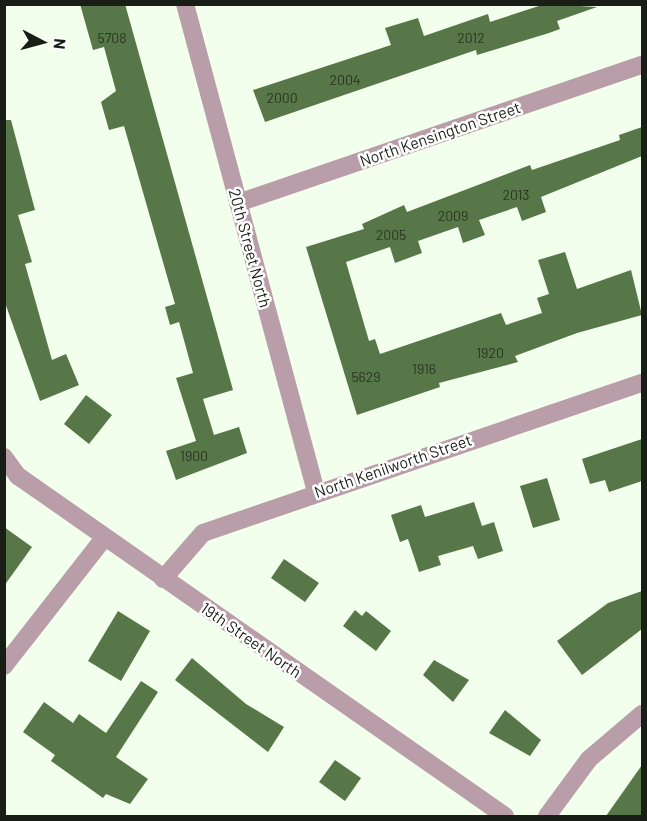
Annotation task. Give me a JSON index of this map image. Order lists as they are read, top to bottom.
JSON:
{
  "streets": {
    "street": [
      "North Kensington Street",
      "20th Street North",
      "North Kenilworth Street",
      "19th Street North"
    ]
  },
  "crossings": [
    ["North Kensington Street", "20th Street North"],
    ["20th Street North", "North Kenilworth Street"],
    ["North Kenilworth Street", "19th Street North"]
  ],
  "house_numbers": [
    "5708",
    "2012",
    "2004",
    "2000",
    "2013",
    "2009",
    "2005",
    "1920",
    "1916",
    "5629",
    "1900"
  ],
  "north": "right"
}
